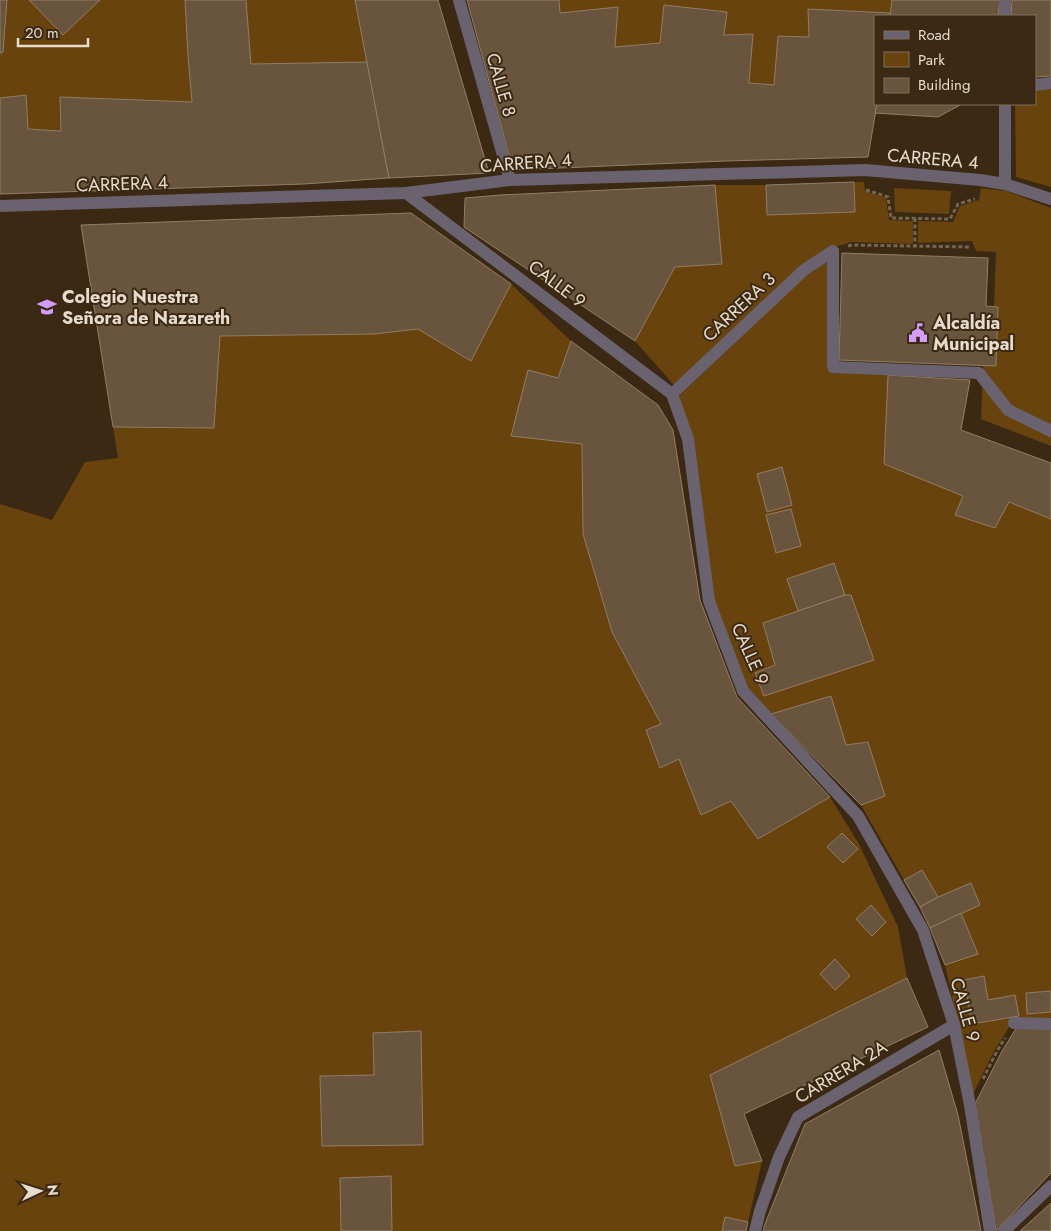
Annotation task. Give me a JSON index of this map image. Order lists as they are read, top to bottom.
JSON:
{
  "streets": {
    "street": [
      "CALLE 8",
      "CARRERA 4",
      "CALLE 9",
      "CARRERA 3",
      "CARRERA 2A"
    ]
  },
  "crossings": [
    ["CALLE 8", "CARRERA 4"],
    ["CARRERA 4", "CALLE 9"],
    ["CALLE 9", "CARRERA 3"],
    ["CALLE 9", "CARRERA 2A"]
  ],
  "places": {
    "school or university": ["Colegio Nuestra Señora de Nazareth"],
    "public building": ["Alcaldía Municipal"]
  },
  "legend": ["Road", "Park", "Building"],
  "scale_bar": "20 m",
  "north": "right"
}
